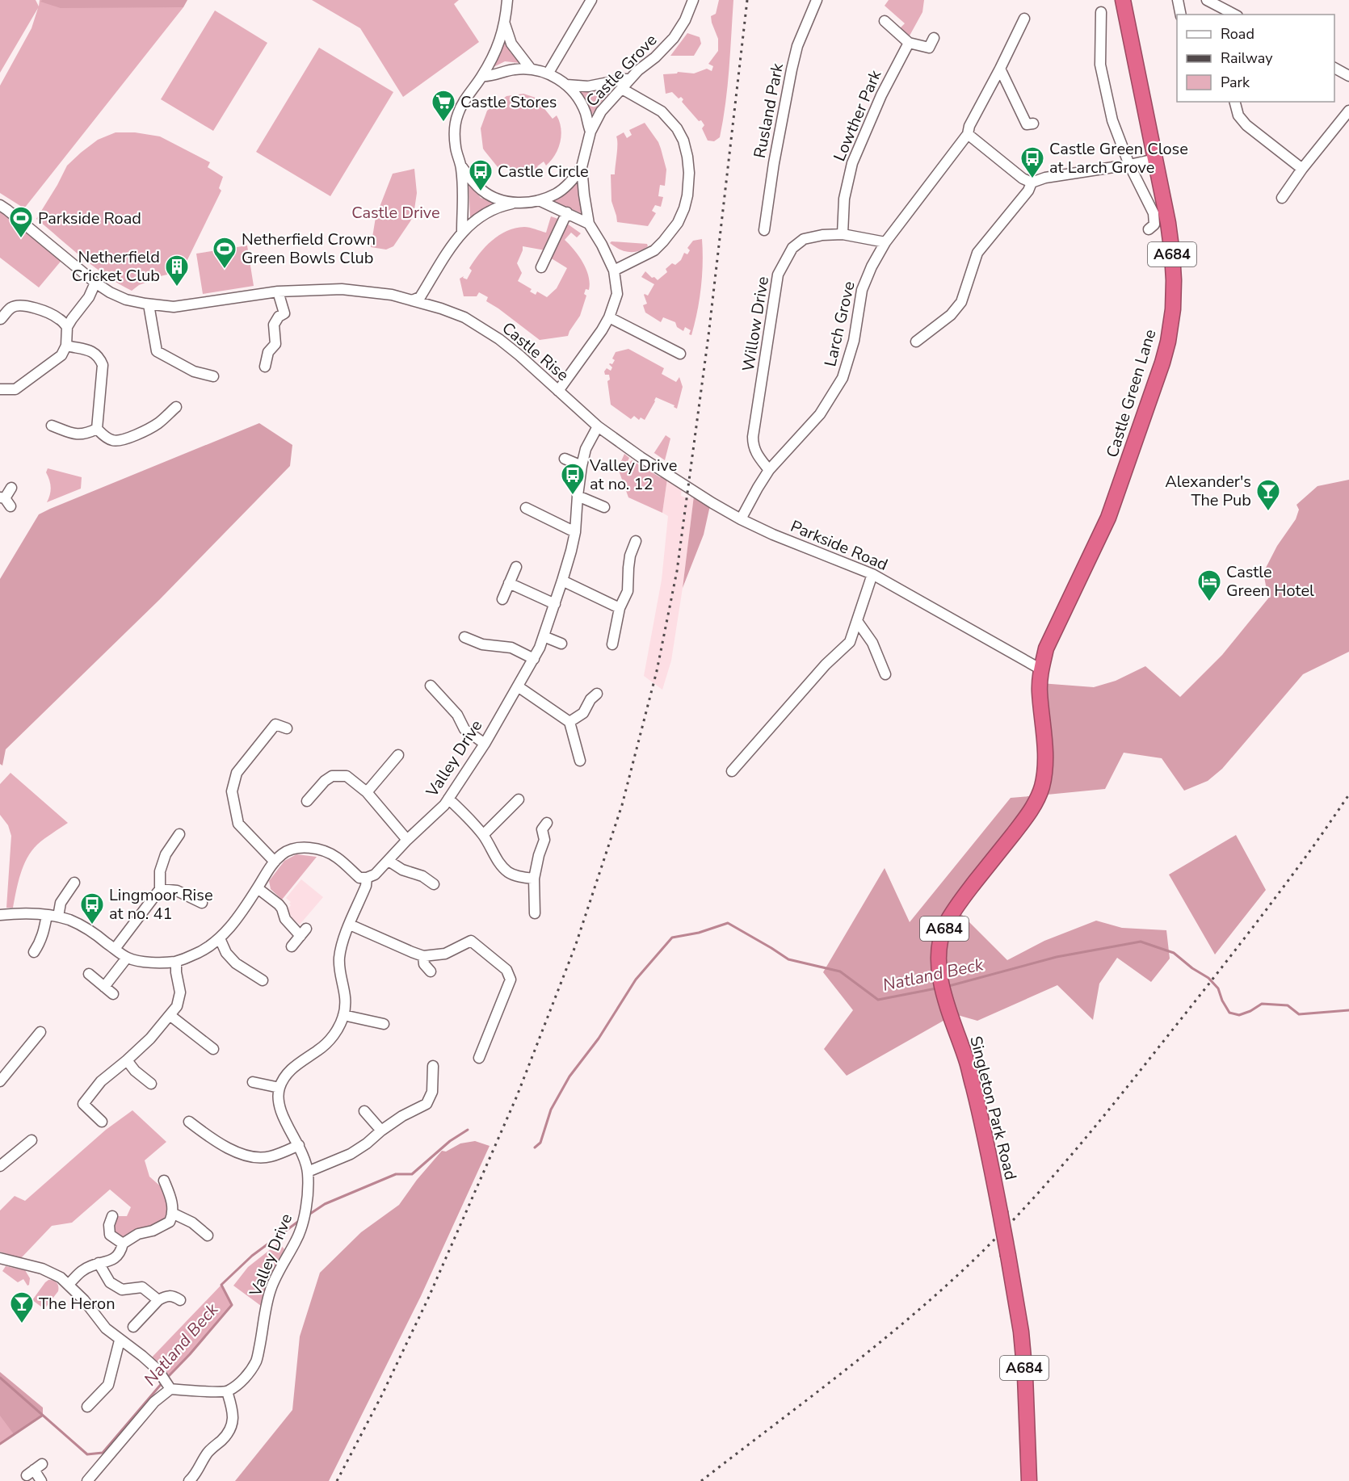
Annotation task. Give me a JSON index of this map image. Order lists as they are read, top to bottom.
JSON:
{
  "streets": {
    "highway": ["A684", "Castle Green Lane", "Singleton Park Road"],
    "street": [
      "Castle Grove",
      "Rusland Park",
      "Lowther Park",
      "Willow Drive",
      "Larch Grove",
      "Castle Rise",
      "Parkside Road",
      "Valley Drive"
    ]
  },
  "crossings": [
    ["Castle Grove", "Castle Rise"],
    ["Lowther Park", "Willow Drive"],
    ["Willow Drive", "Larch Grove"],
    ["Larch Grove", "Parkside Road"],
    ["Castle Rise", "Parkside Road"],
    ["Castle Rise", "Valley Drive"],
    ["Castle Green Lane", "Parkside Road"],
    ["Castle Green Lane", "Singleton Park Road"],
    ["Parkside Road", "Singleton Park Road"]
  ],
  "water": ["Natland Beck"],
  "parks": ["Castle Drive"],
  "places": {
    "supermarket": ["Castle Stores"],
    "bus stop": [
      "Castle Green Close at Larch Grove",
      "Castle Circle",
      "Valley Drive at no. 12",
      "Lingmoor Rise at no. 41"
    ],
    "sports": ["Parkside Road", "Netherfield Crown Green Bowls Club"],
    "building": ["Netherfield Cricket Club"],
    "bar": ["Alexander's The Pub", "The Heron"],
    "hotel": ["Castle Green Hotel"]
  },
  "legend": ["Road", "Railway", "Park"]
}
